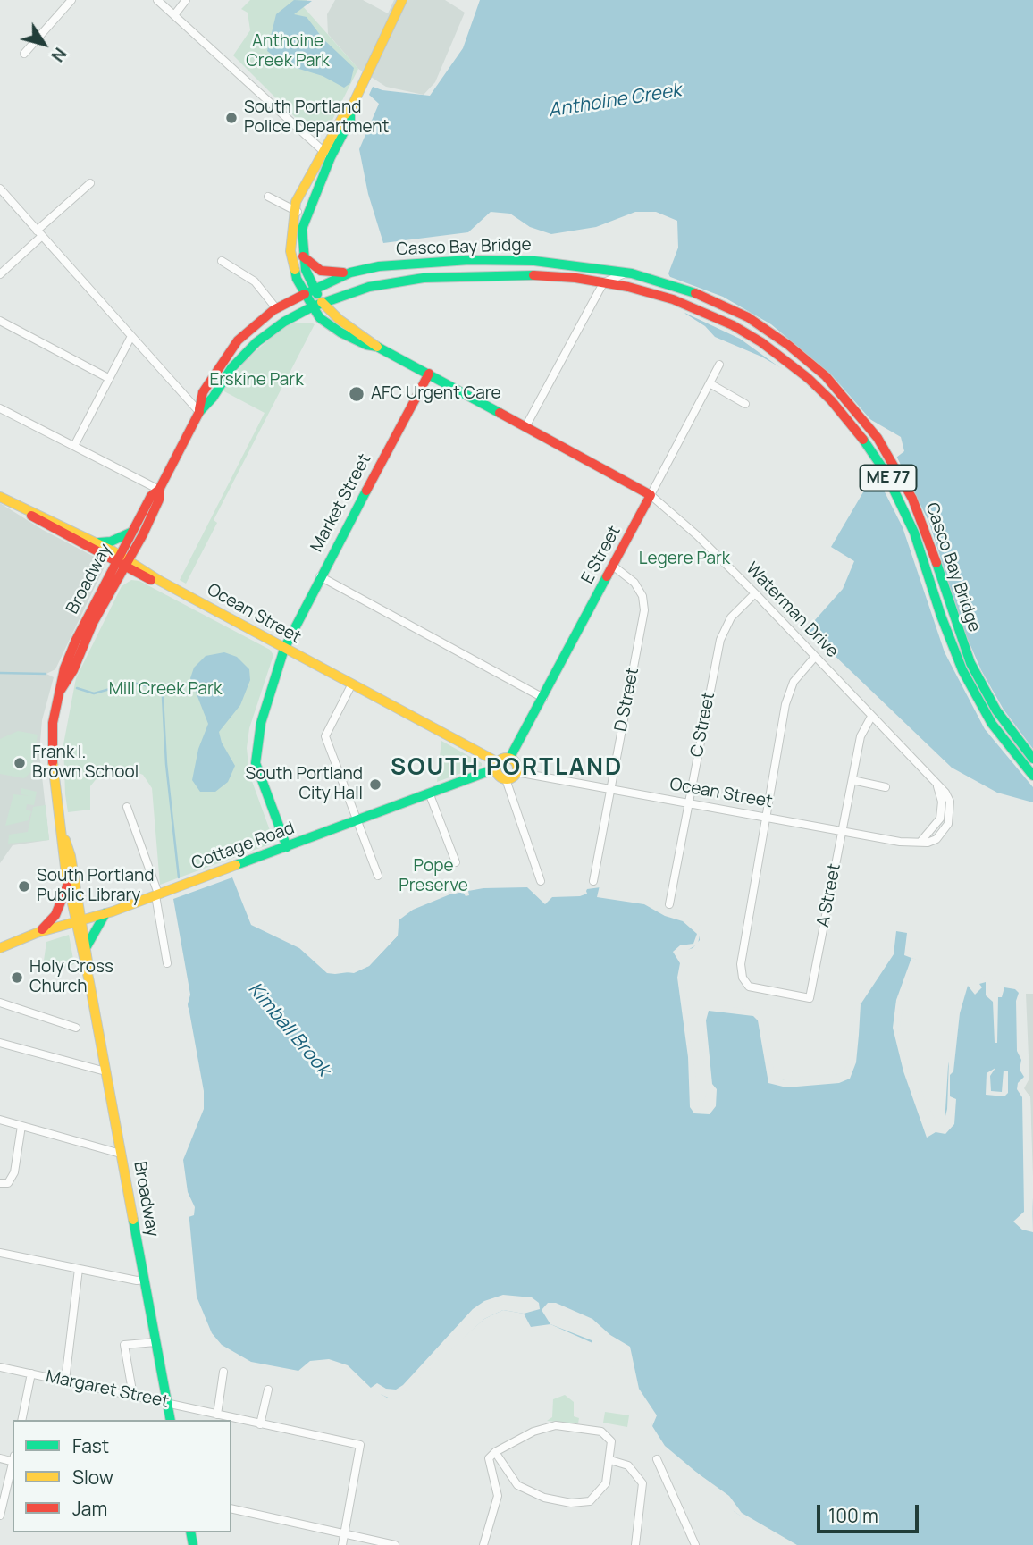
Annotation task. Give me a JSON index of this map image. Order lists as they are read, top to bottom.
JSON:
{
  "streets": {
    "main road": [
      "Casco Bay Bridge",
      "ME 77",
      "Market Street",
      "E Street",
      "Broadway",
      "Waterman Drive",
      "Ocean Street",
      "Cottage Road"
    ],
    "street": [
      "D Street",
      "C Street",
      "A Street",
      "Margaret Street"
    ]
  },
  "crossings": [
    ["Casco Bay Bridge", "Broadway"],
    ["Casco Bay Bridge", "Waterman Drive"],
    ["Market Street", "Waterman Drive"],
    ["Market Street", "Ocean Street"],
    ["Market Street", "Cottage Road"],
    ["E Street", "Waterman Drive"],
    ["E Street", "Ocean Street"],
    ["E Street", "D Street"],
    ["E Street", "Cottage Road"],
    ["Broadway", "Waterman Drive"],
    ["Broadway", "Ocean Street"],
    ["Broadway", "Cottage Road"],
    ["Broadway", "Margaret Street"],
    ["Waterman Drive", "Ocean Street"],
    ["Waterman Drive", "C Street"],
    ["Waterman Drive", "A Street"],
    ["Ocean Street", "D Street"],
    ["Ocean Street", "C Street"],
    ["Ocean Street", "Cottage Road"],
    ["Ocean Street", "A Street"]
  ],
  "districts": ["SOUTH PORTLAND"],
  "water": ["Anthoine Creek", "Kimball Brook"],
  "parks": [
    "Anthoine Creek Park",
    "Erskine Park",
    "Legere Park",
    "Mill Creek Park",
    "Pope Preserve"
  ],
  "places": [
    "South Portland Police Department",
    "AFC Urgent Care",
    "Frank I. Brown School",
    "South Portland City Hall",
    "South Portland Public Library",
    "Holy Cross Church"
  ],
  "legend": ["Fast", "Slow", "Jam"],
  "scale_bar": "100 m",
  "north": "bottom right"
}
